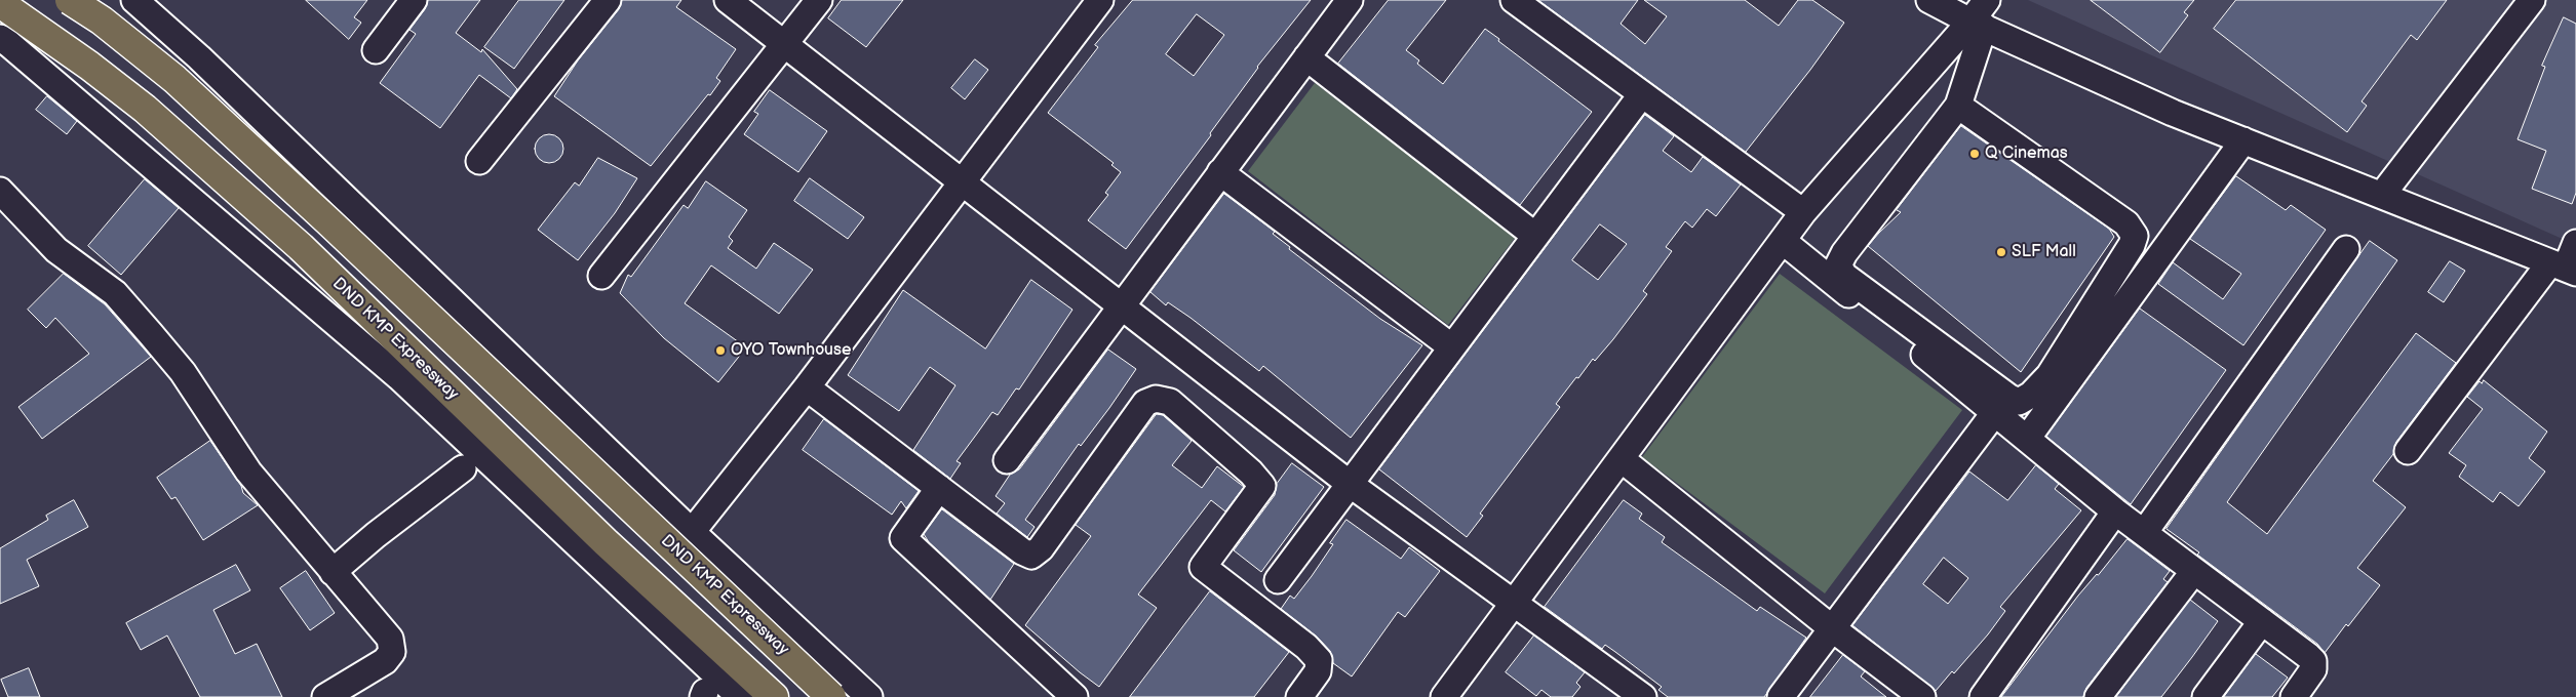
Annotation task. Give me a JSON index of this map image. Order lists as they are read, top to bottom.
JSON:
{
  "streets": {
    "highway": ["DND KMP Expressway"]
  },
  "places": ["Q Cinemas", "SLF Mall", "OYO Townhouse"]
}
